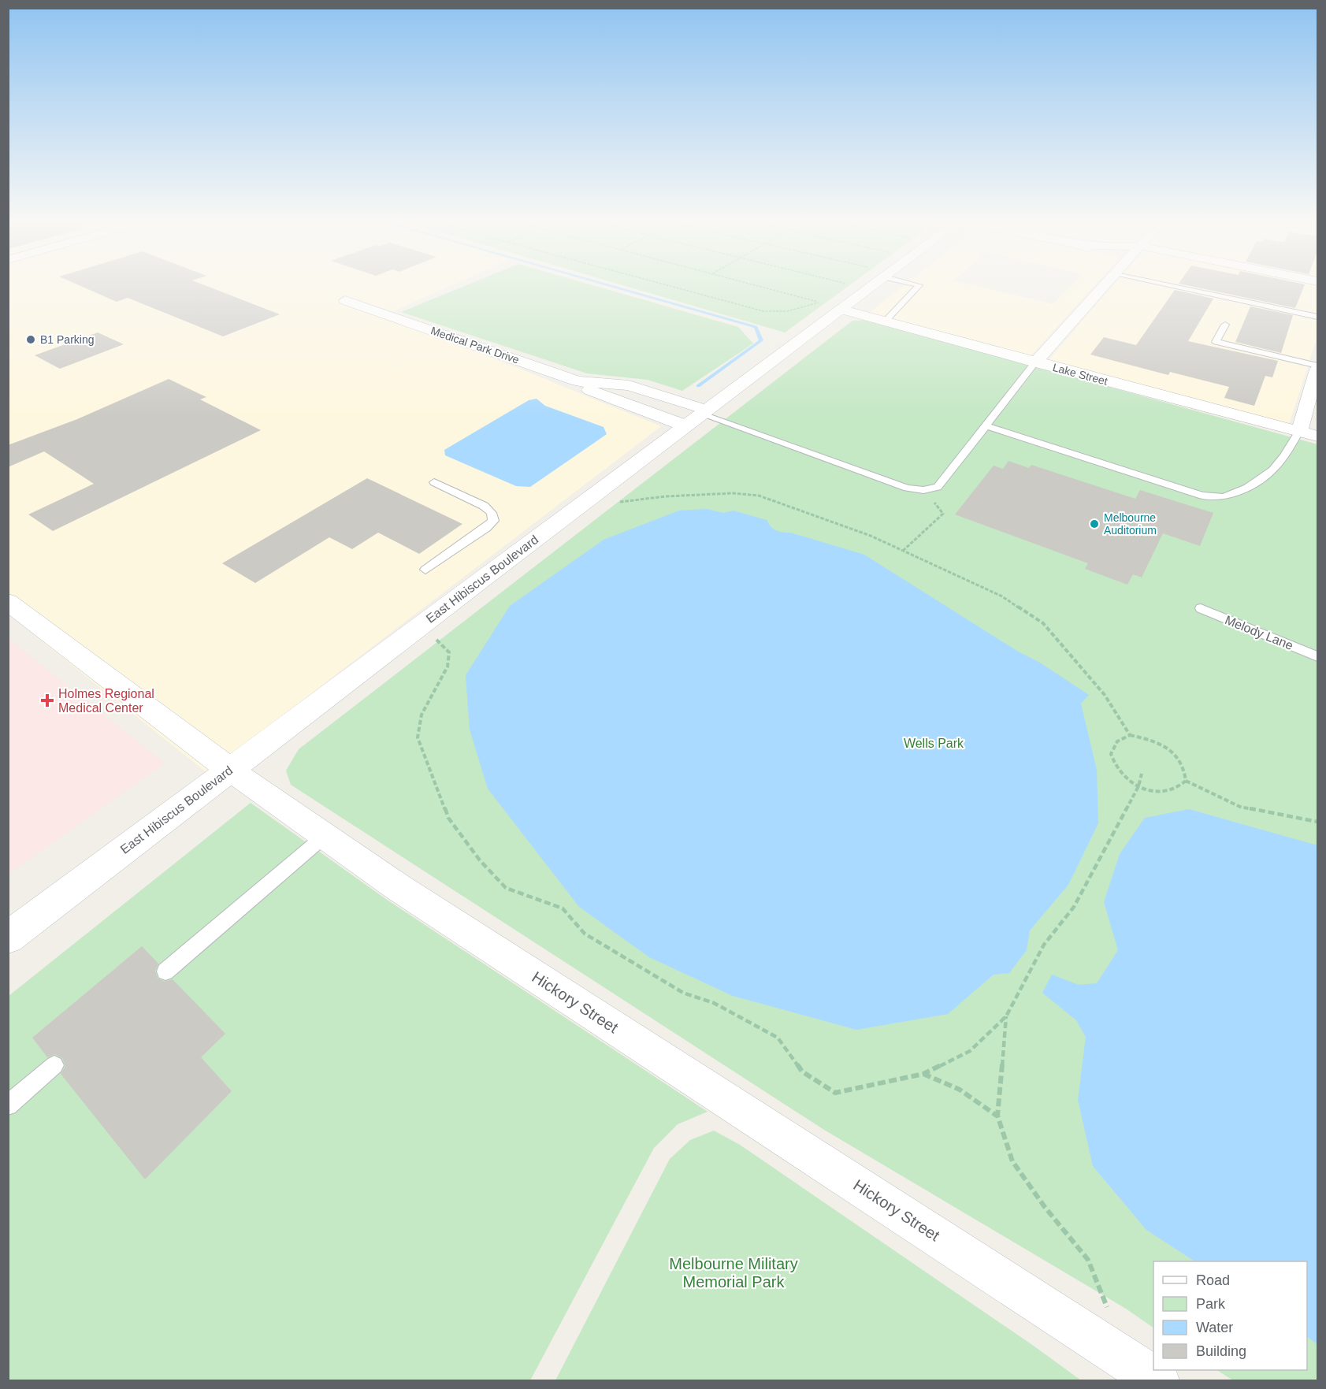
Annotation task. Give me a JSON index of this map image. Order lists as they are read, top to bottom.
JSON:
{
  "streets": {
    "street": [
      "Medical Park Drive",
      "Lake Street",
      "East Hibiscus Boulevard",
      "Hickory Street"
    ],
    "lane": ["Melody Lane"]
  },
  "crossings": [
    ["Medical Park Drive", "East Hibiscus Boulevard"],
    ["Lake Street", "East Hibiscus Boulevard"],
    ["East Hibiscus Boulevard", "Hickory Street"]
  ],
  "parks": ["Wells Park", "Melbourne Military Memorial Park"],
  "places": {
    "other": ["B1 Parking", "Melbourne Auditorium"],
    "health": ["Holmes Regional Medical Center"]
  },
  "legend": [
    "Road",
    "Park",
    "Water",
    "Building"
  ]
}
